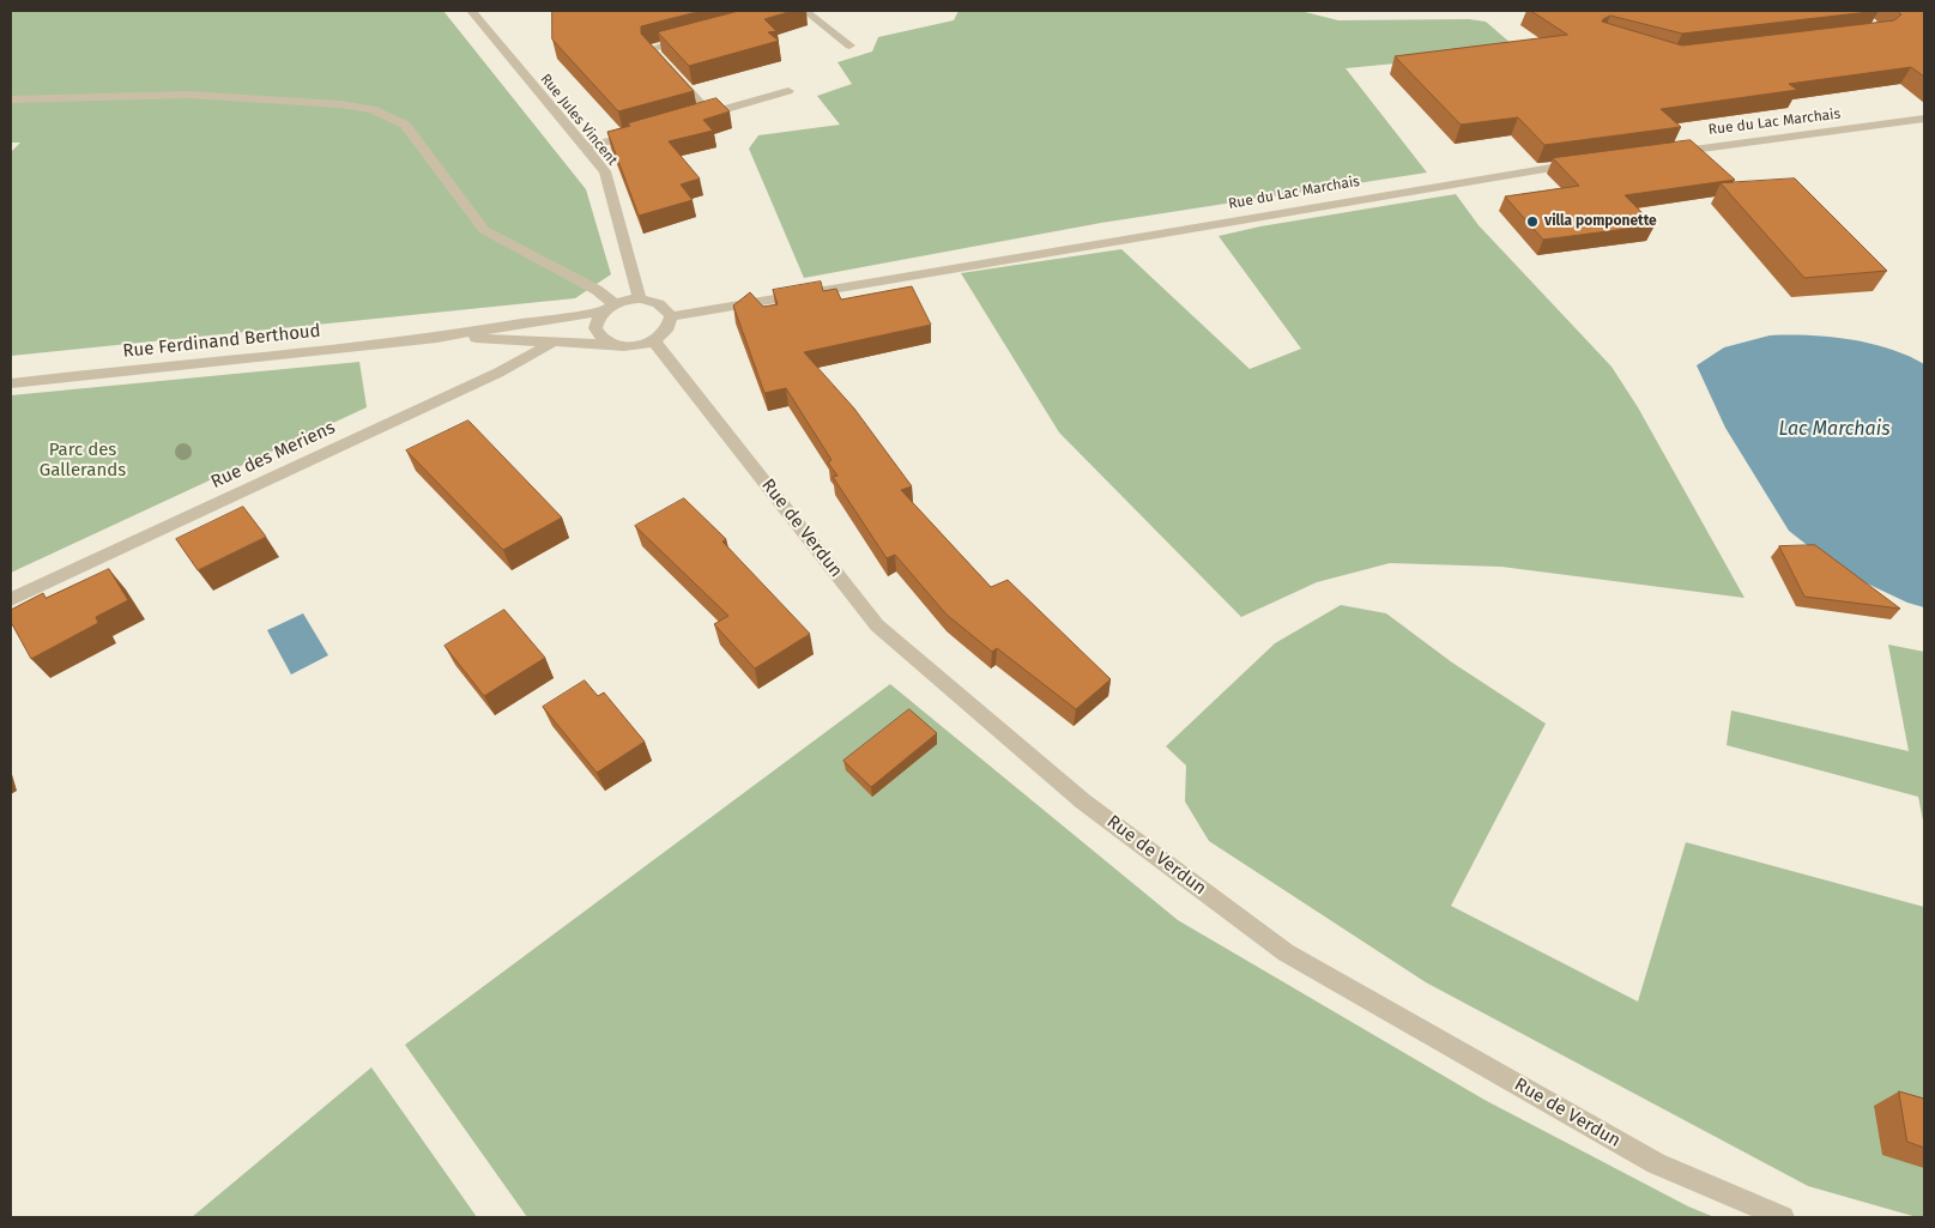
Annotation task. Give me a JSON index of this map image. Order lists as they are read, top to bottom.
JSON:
{
  "streets": {
    "street": [
      "Rue Jules Vincent",
      "Rue du Lac Marchais",
      "Rue Ferdinand Berthoud",
      "Rue des Meriens",
      "Rue de Verdun"
    ]
  },
  "crossings": [
    ["Rue Jules Vincent", "Rue du Lac Marchais"],
    ["Rue Jules Vincent", "Rue Ferdinand Berthoud"],
    ["Rue Jules Vincent", "Rue de Verdun"],
    ["Rue du Lac Marchais", "Rue Ferdinand Berthoud"],
    ["Rue du Lac Marchais", "Rue de Verdun"],
    ["Rue Ferdinand Berthoud", "Rue des Meriens"],
    ["Rue Ferdinand Berthoud", "Rue de Verdun"]
  ],
  "water": ["Lac Marchais"],
  "parks": ["Parc des Gallerands"],
  "places": ["villa pomponette"]
}
